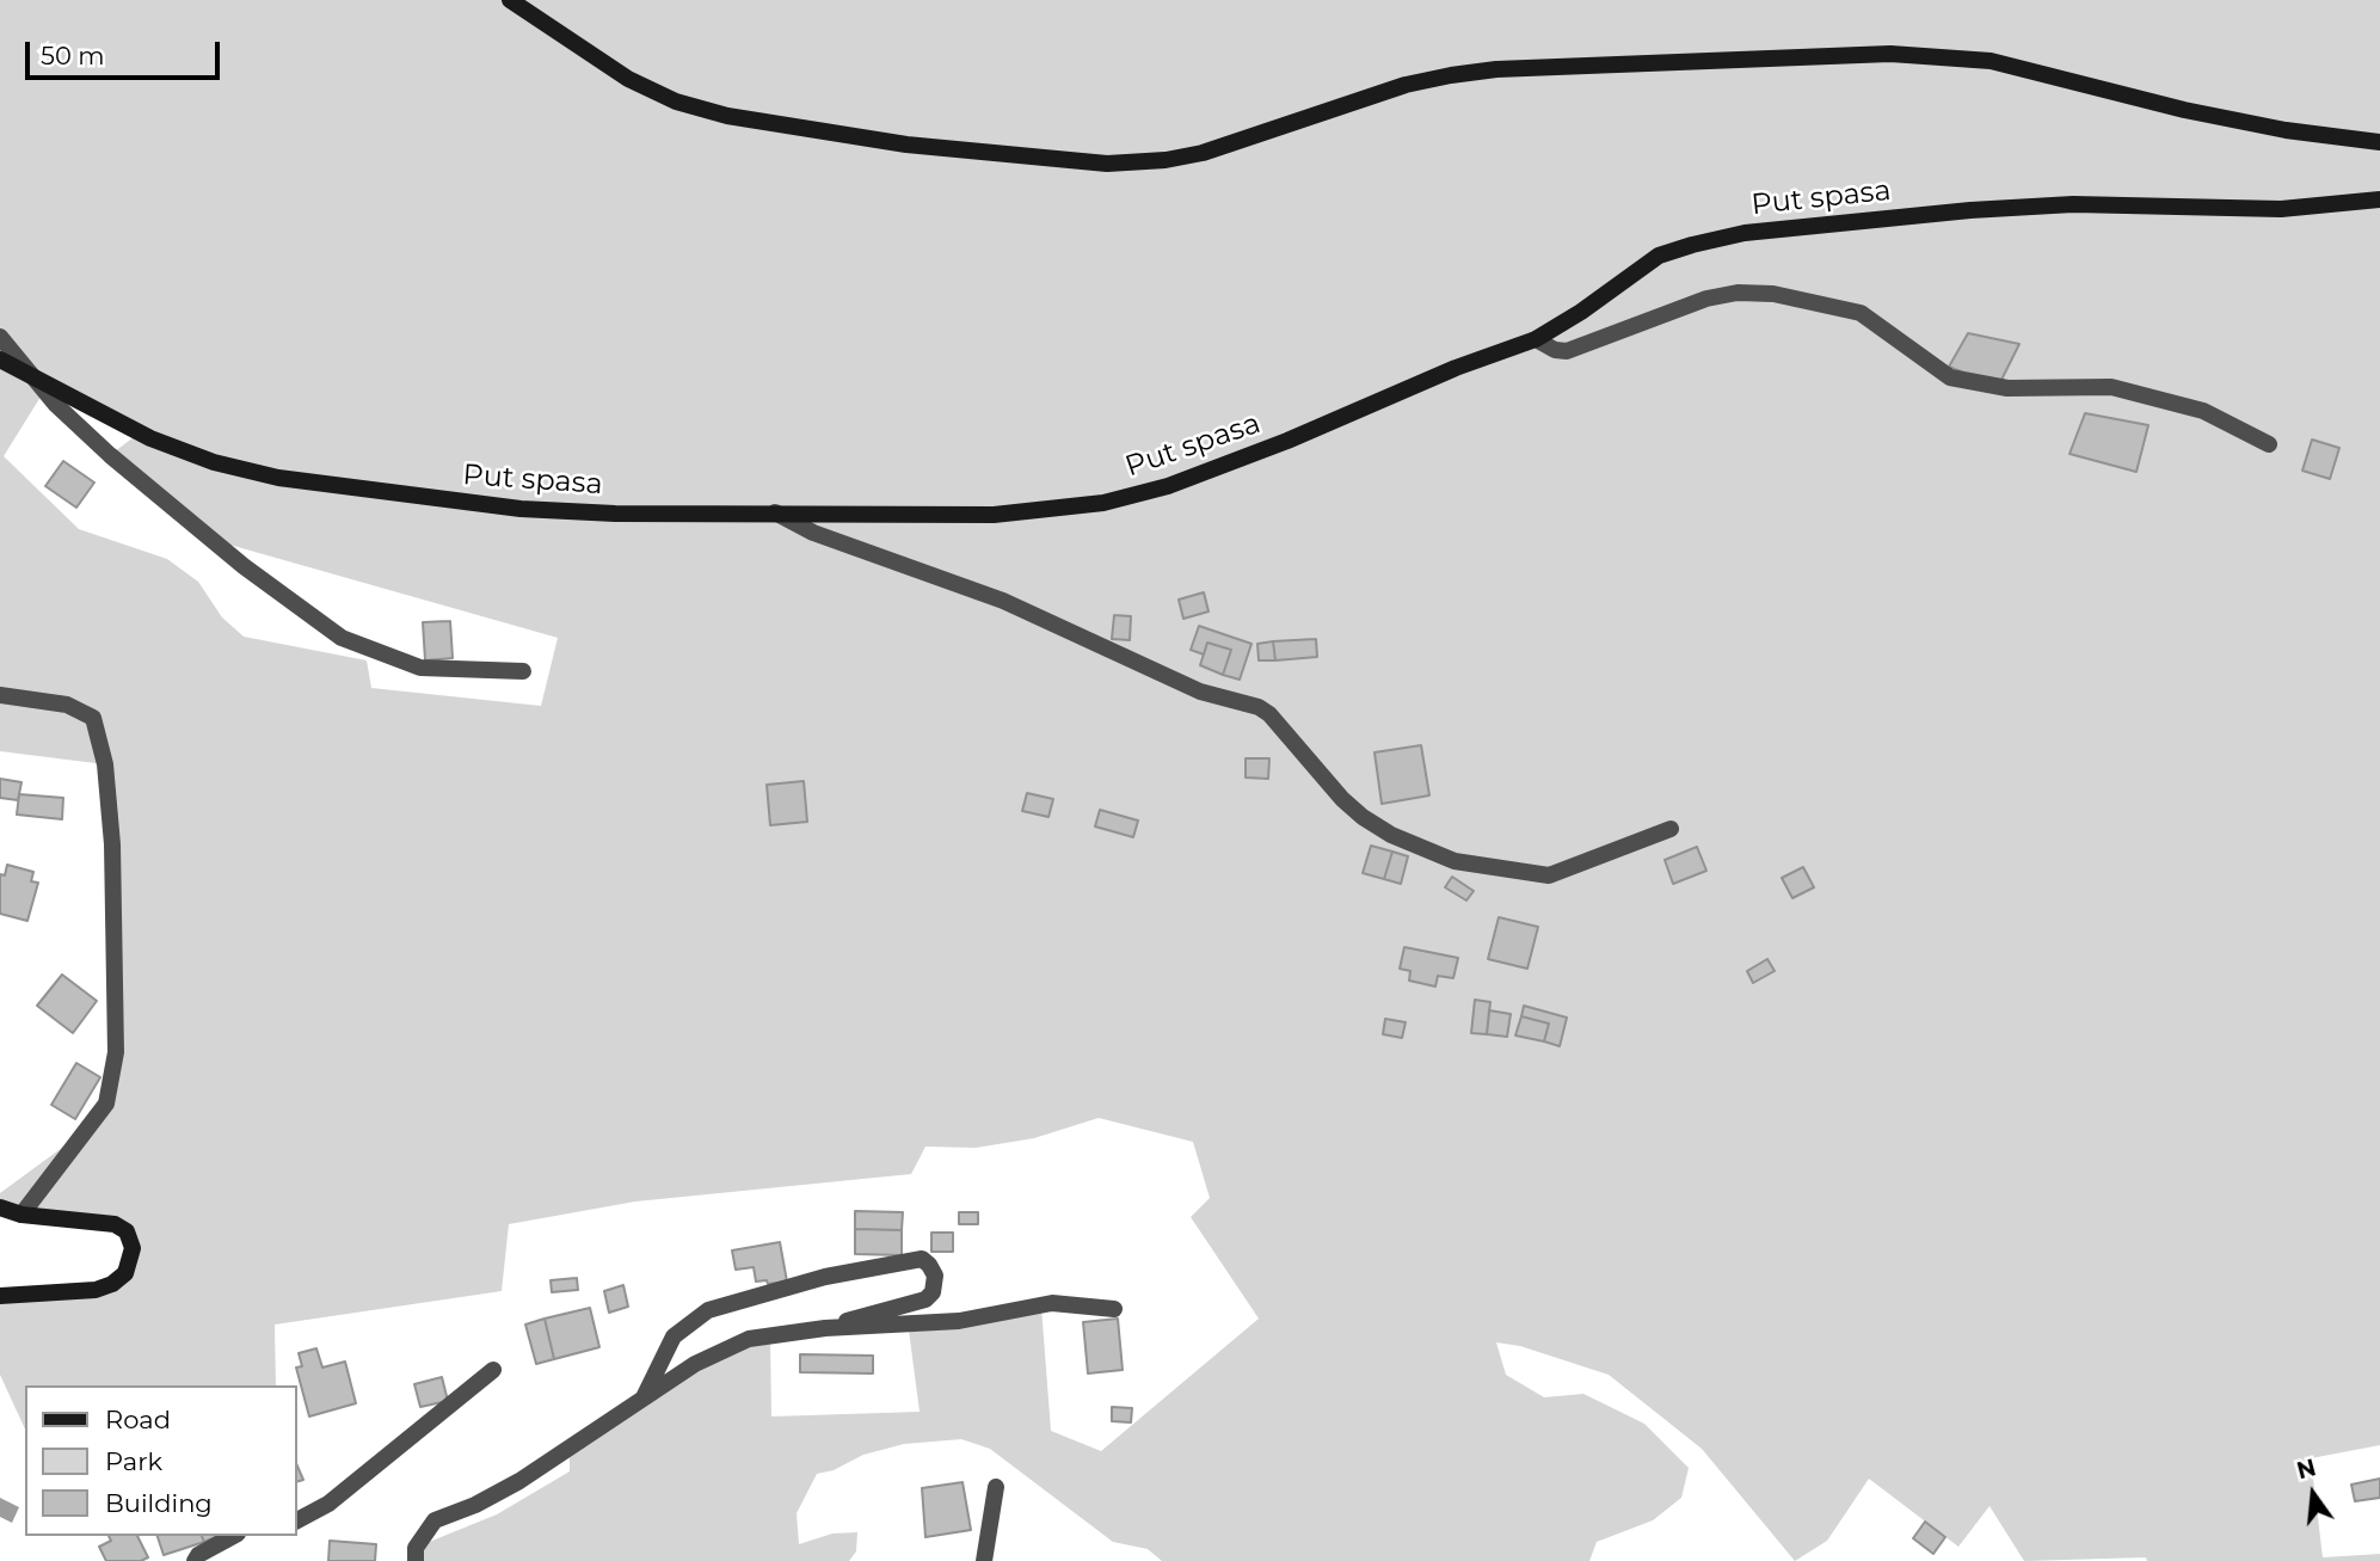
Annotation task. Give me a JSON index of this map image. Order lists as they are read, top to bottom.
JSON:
{
  "streets": {
    "street": ["Put spasa"]
  },
  "legend": ["Road", "Park", "Building"],
  "scale_bar": "50 m",
  "north": "top"
}
